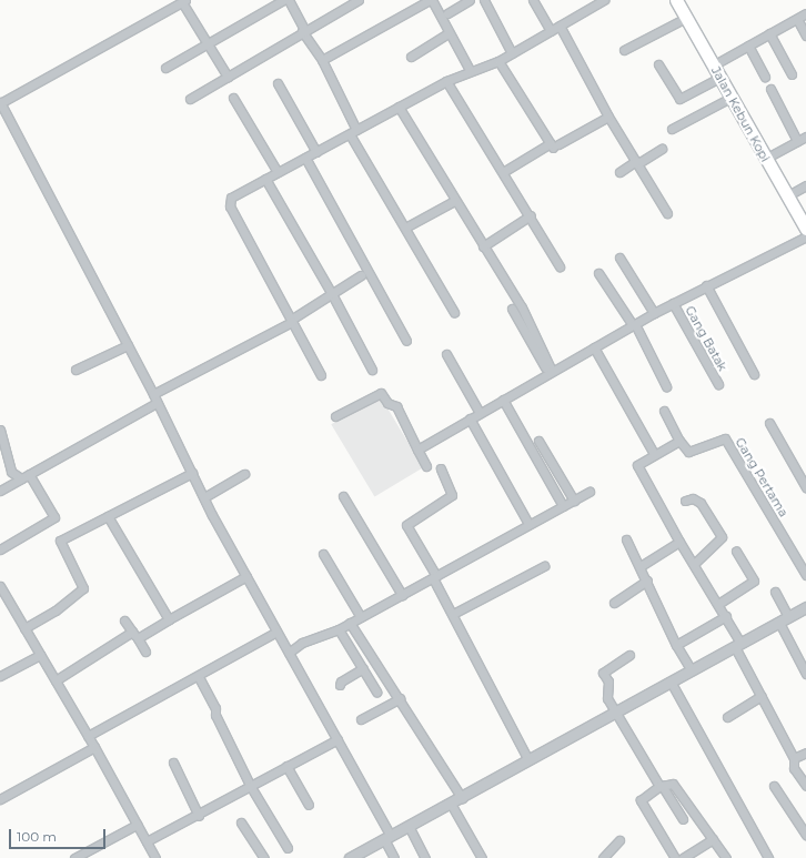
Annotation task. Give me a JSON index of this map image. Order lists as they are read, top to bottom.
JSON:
{
  "streets": {
    "main road": ["Jalan Kebun Kopi"],
    "street": ["Gang Batak", "Gang Pertama"]
  },
  "scale_bar": "100 m"
}
